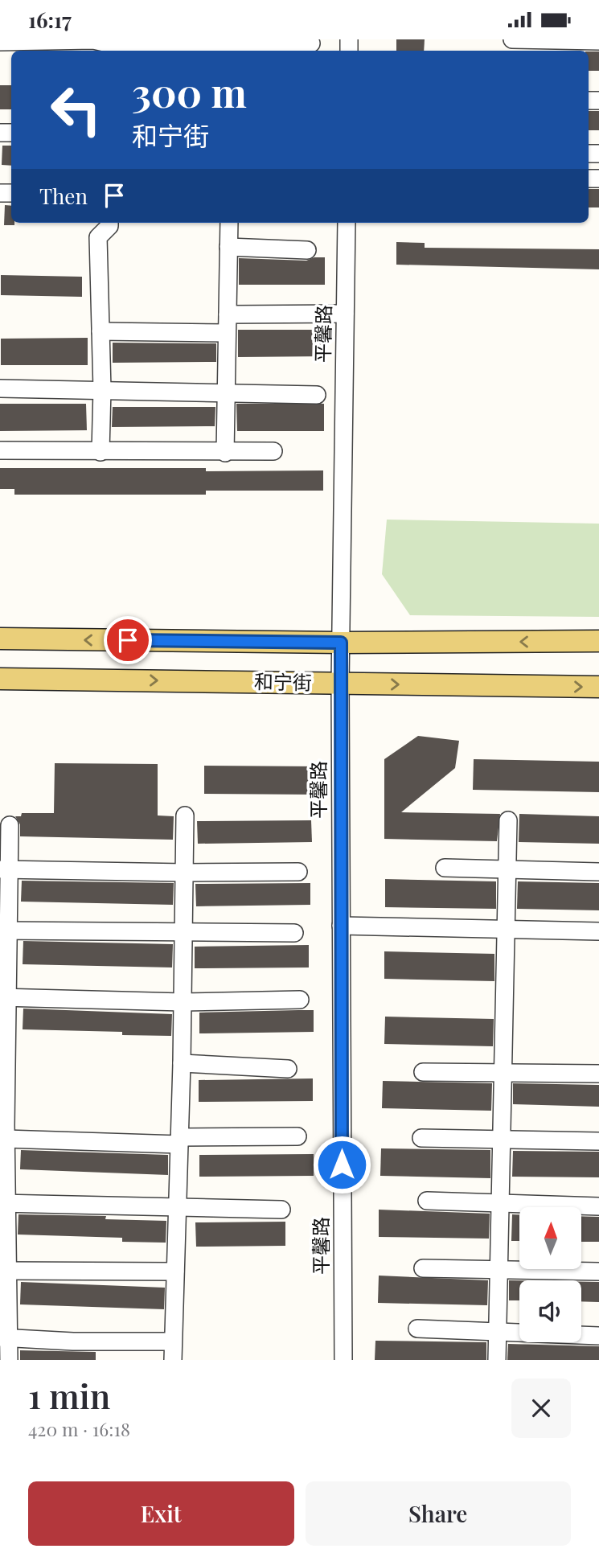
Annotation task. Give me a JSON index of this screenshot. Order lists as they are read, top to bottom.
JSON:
{
  "streets": {
    "main road": ["和宁街"],
    "street": ["平馨路"]
  },
  "crossings": [
    ["平馨路", "和宁街"]
  ],
  "north": "top",
  "page": {
    "status": "16:17",
    "turn": ["300 m", "和宁街"],
    "then": "Then",
    "heading": ["1 min", "420 m · 16:18"],
    "buttons": ["Exit", "Share"]
  }
}
